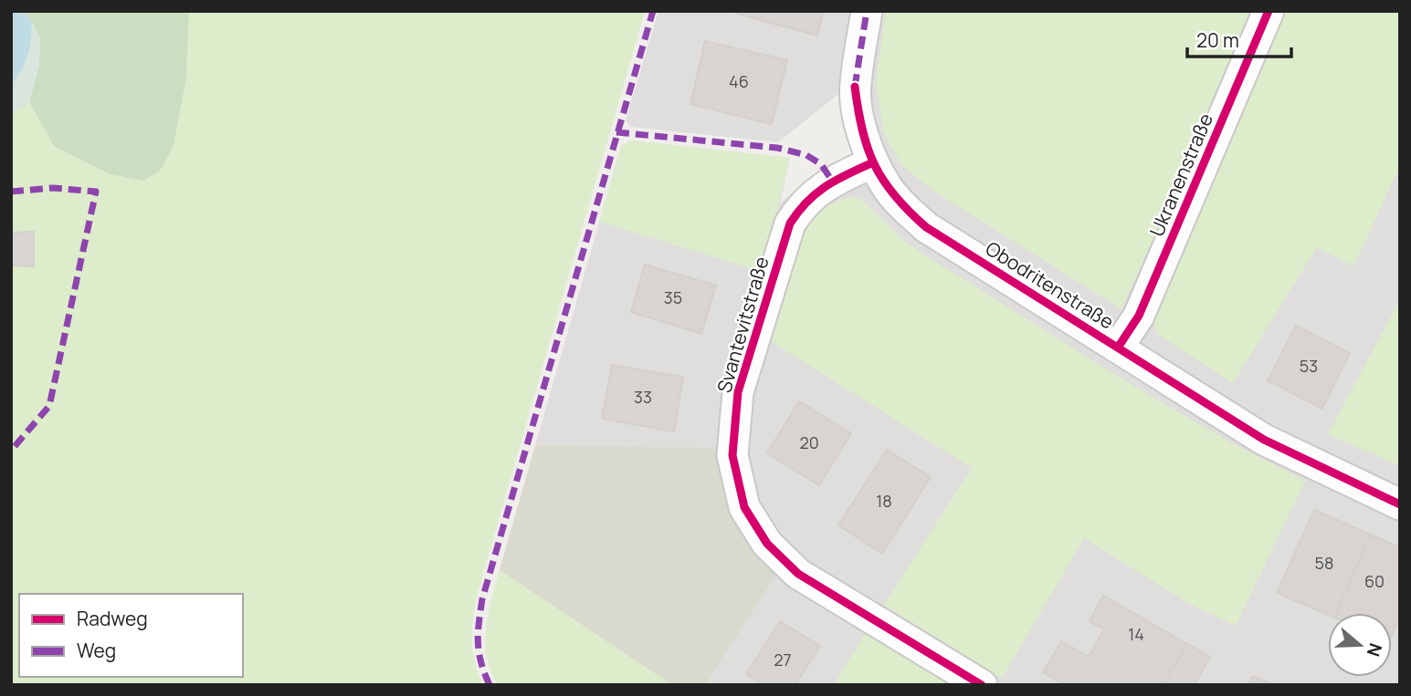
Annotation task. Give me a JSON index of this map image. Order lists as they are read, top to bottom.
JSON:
{
  "streets": {
    "street": ["Ukranenstraße", "Obodritenstraße", "Svantevitstraße"]
  },
  "crossings": [
    ["Ukranenstraße", "Obodritenstraße"],
    ["Obodritenstraße", "Svantevitstraße"]
  ],
  "house_numbers": [
    "46",
    "35",
    "53",
    "33",
    "20",
    "18",
    "58",
    "60",
    "14",
    "27"
  ],
  "legend": ["Radweg", "Weg"],
  "scale_bar": "20 m",
  "north": "right"
}
